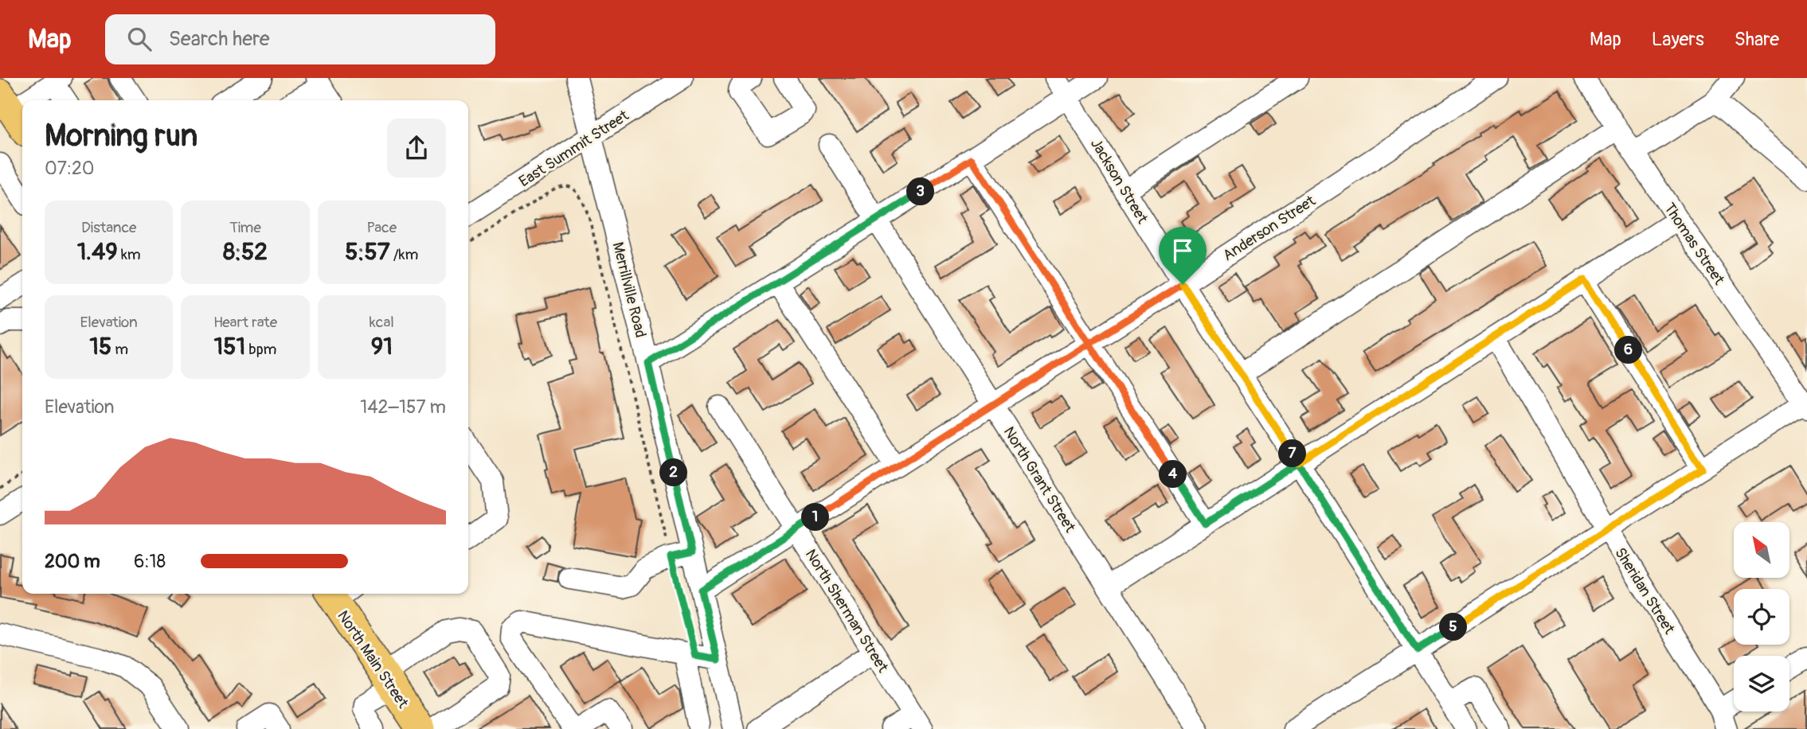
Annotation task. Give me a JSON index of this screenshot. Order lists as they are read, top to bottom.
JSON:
{
  "streets": {
    "main road": ["North Main Street"],
    "street": [
      "East Summit Street",
      "Jackson Street",
      "Anderson Street",
      "Thomas Street",
      "Merrillville Road",
      "North Grant Street",
      "Sheridan Street",
      "North Sherman Street"
    ]
  },
  "crossings": [
    ["East Summit Street", "Merrillville Road"],
    ["Jackson Street", "Anderson Street"],
    ["Anderson Street", "Merrillville Road"],
    ["Anderson Street", "North Grant Street"],
    ["Anderson Street", "North Sherman Street"]
  ],
  "north": "top left",
  "page": {
    "header": "Map",
    "search": "Search here",
    "nav": ["Map", "Layers", "Share"],
    "heading": ["Morning run", "07:20"],
    "pins": [
      "3",
      "6",
      "7",
      "2",
      "4",
      "1",
      "5"
    ],
    "stats": [
      ["Distance", "1.49 km"],
      ["Time", "8:52"],
      ["Pace", "5:57 /km"],
      ["Elevation", "15 m"],
      ["Heart rate", "151 bpm"],
      ["kcal", "91"]
    ],
    "chart": ["Elevation", "142–157 m"],
    "list": [
      {
        "name": "200 m",
        "note": "6:18"
      }
    ]
  }
}
